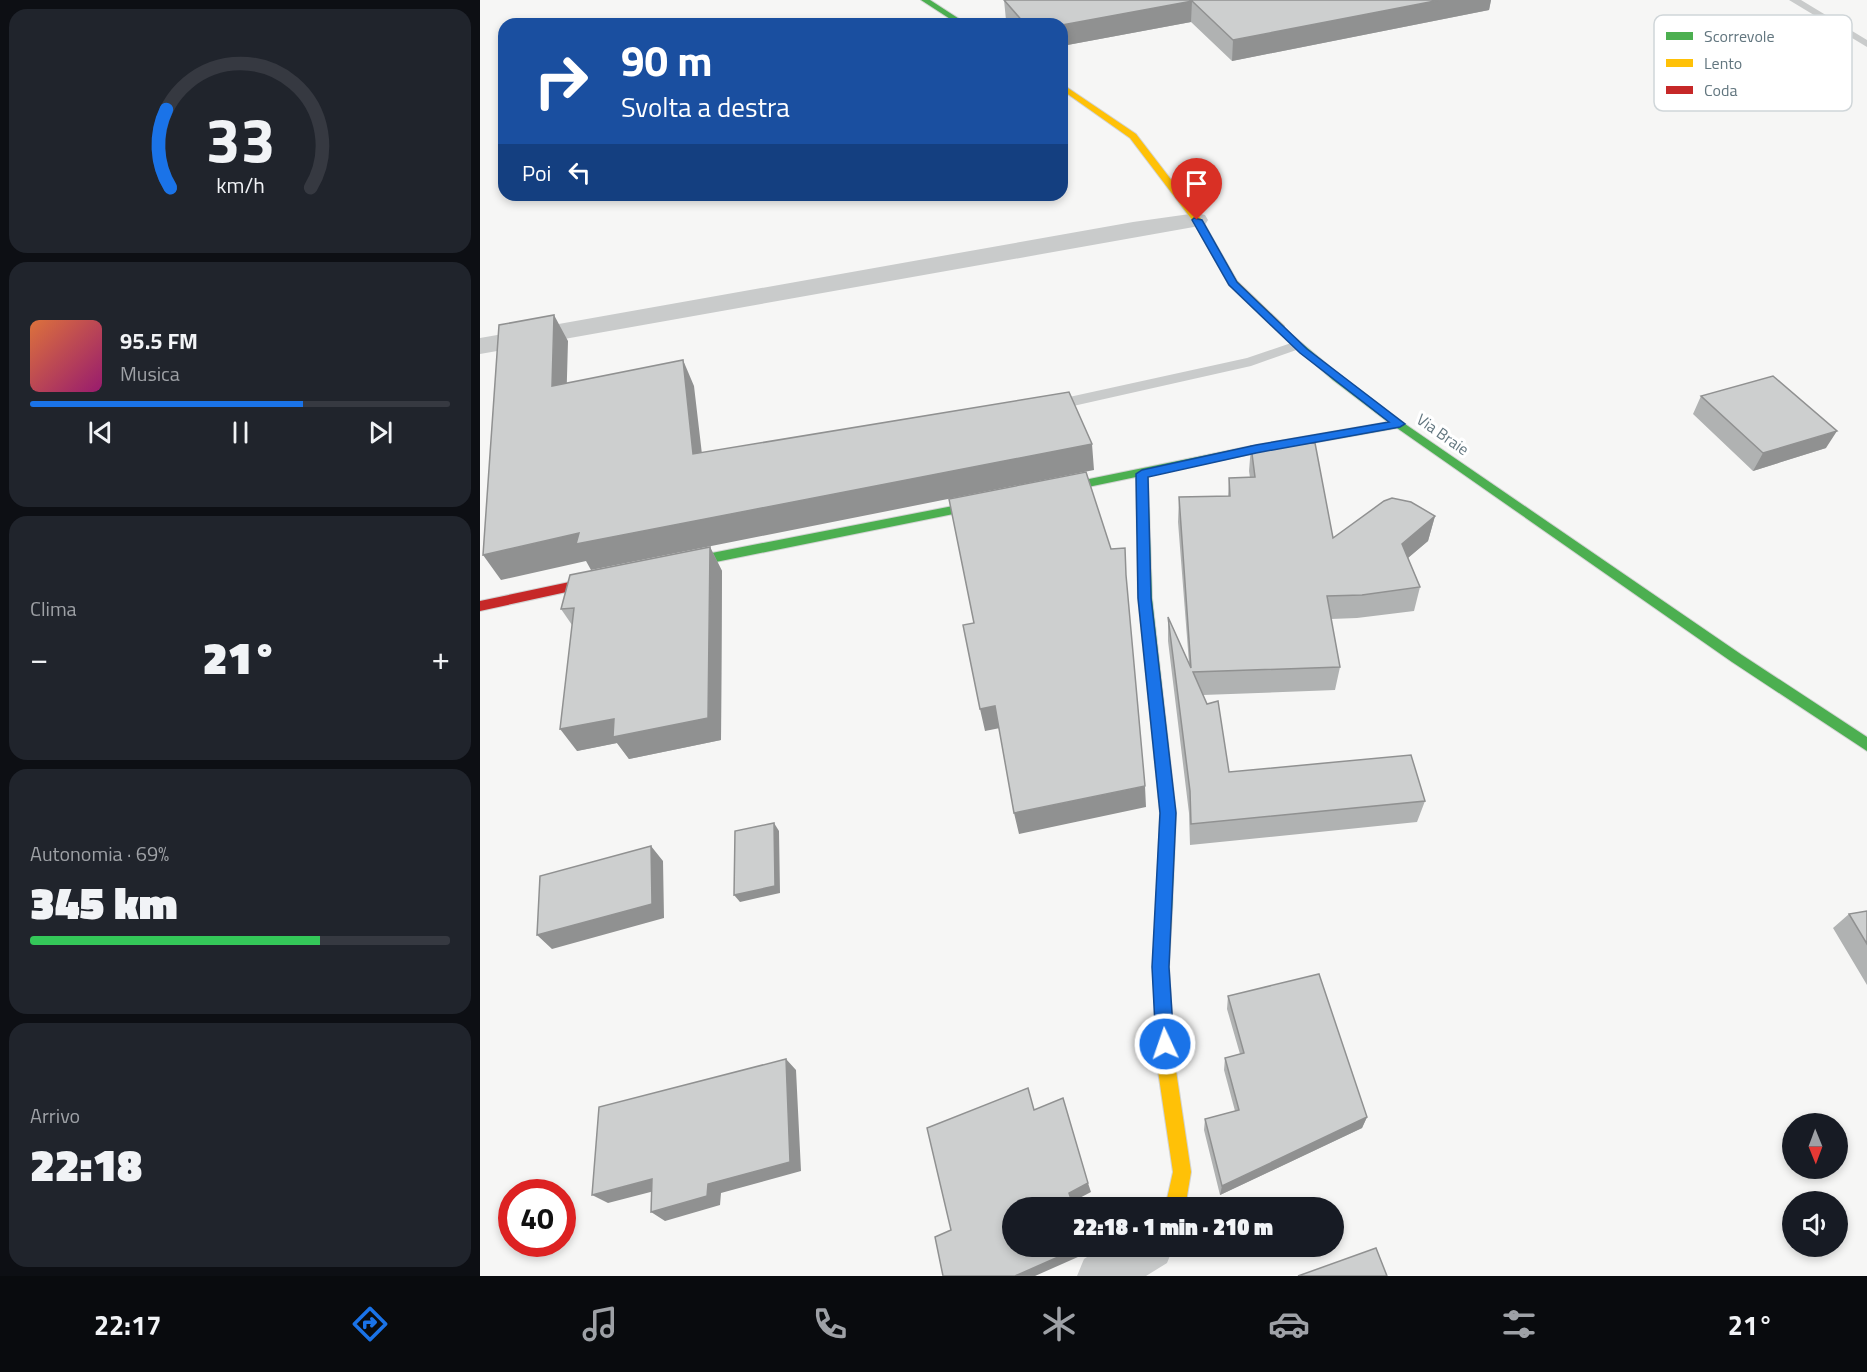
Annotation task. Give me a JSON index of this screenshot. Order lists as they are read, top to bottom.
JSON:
{
  "streets": {
    "street": ["Via Braie"]
  },
  "legend": ["Scorrevole", "Lento", "Coda"],
  "north": "bottom",
  "page": {
    "turn": ["90 m", "Svolta a destra"],
    "then": "Poi",
    "song": ["95.5 FM", "Musica"],
    "tile": [
      "Clima",
      ["Autonomia · 69%", "345 km"],
      ["Arrivo", "22:18"]
    ],
    "heat": ["−", "21°", "+"],
    "limit": "40",
    "trip": "22:18 · 1 min · 210 m",
    "tabs": ["22:17", "21°"],
    "gauge": ["33", "km/h"]
  }
}
